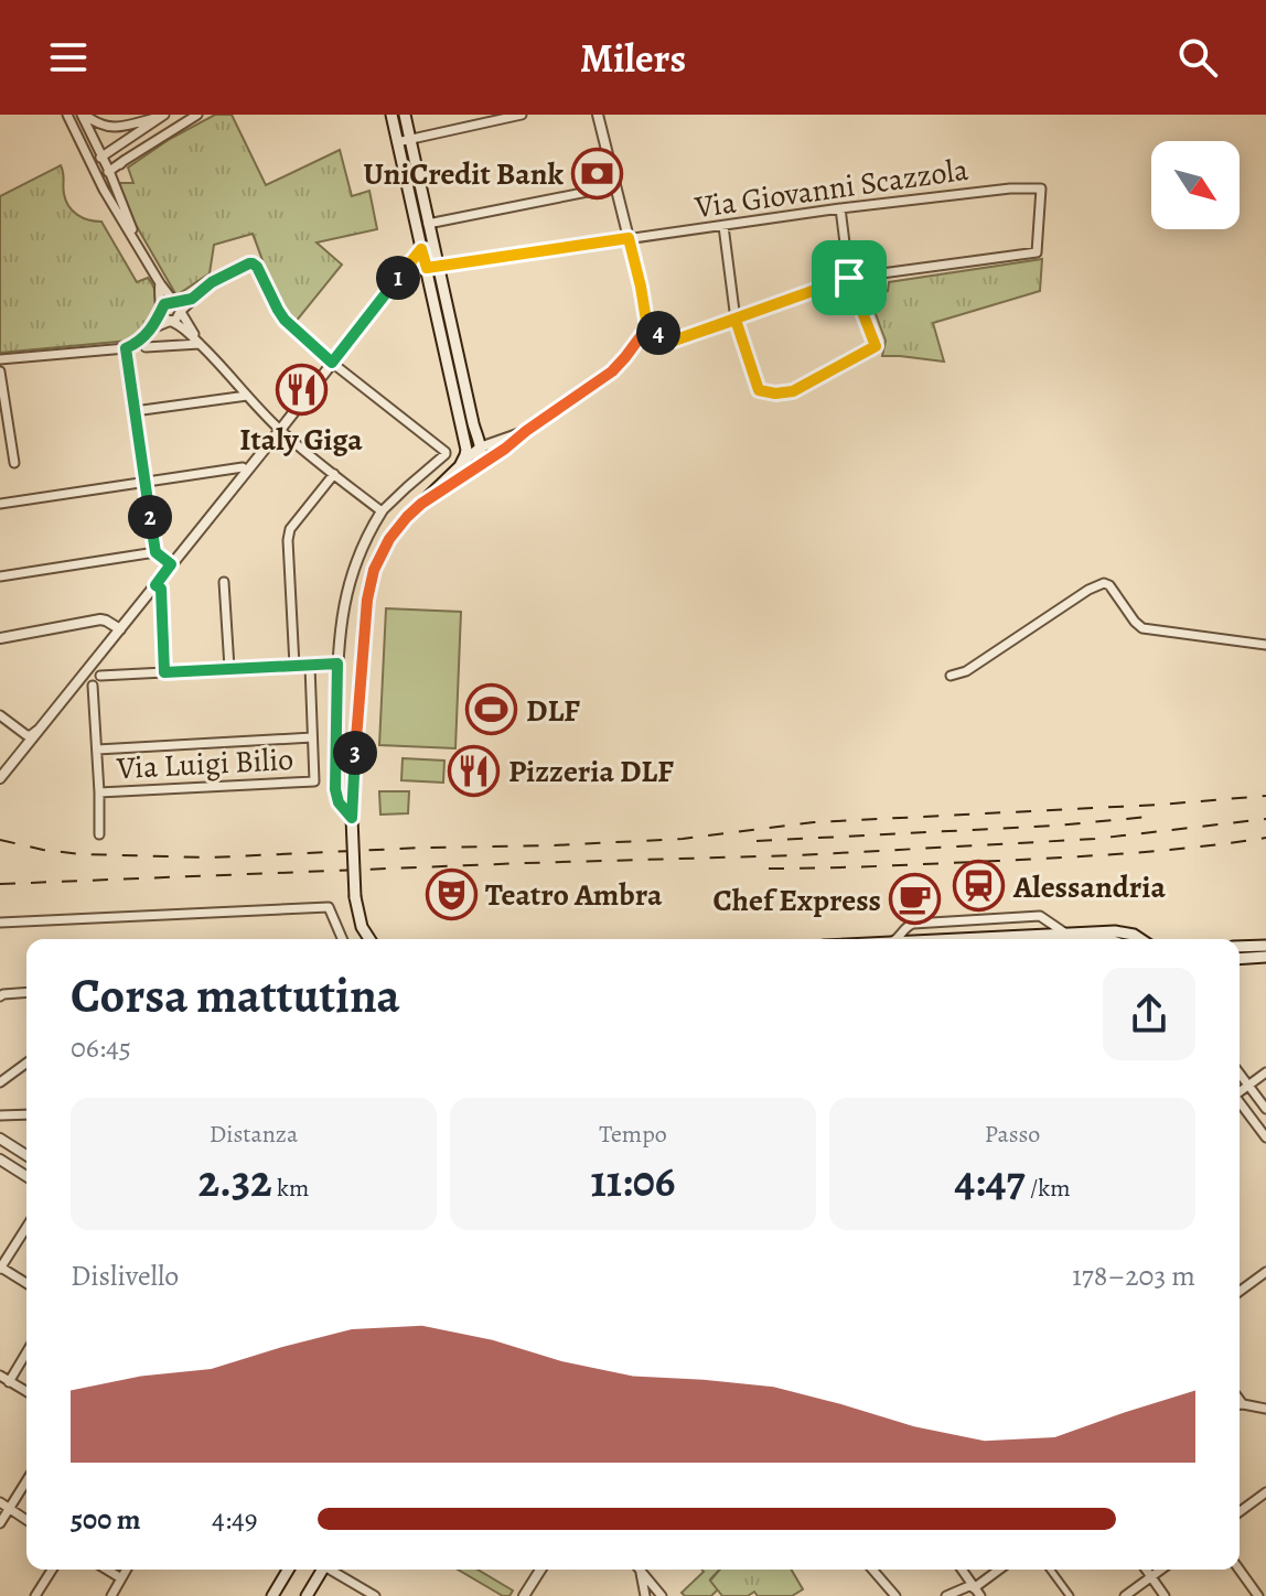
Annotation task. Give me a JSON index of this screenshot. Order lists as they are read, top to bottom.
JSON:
{
  "streets": {
    "street": ["Via Giovanni Scazzola", "Via Luigi Bilio"]
  },
  "places": {
    "bank": ["UniCredit Bank"],
    "restaurant": ["Italy Giga", "Pizzeria DLF"],
    "sports": ["DLF"],
    "station": ["Alessandria"],
    "theatre": ["Teatro Ambra"],
    "cafe": ["Chef Express"]
  },
  "north": "bottom right",
  "page": {
    "header": "Milers",
    "pins": [
      "1",
      "4",
      "2",
      "3"
    ],
    "heading": ["Corsa mattutina", "06:45"],
    "stats": [
      ["Distanza", "2.32 km"],
      ["Tempo", "11:06"],
      ["Passo", "4:47 /km"]
    ],
    "chart": ["Dislivello", "178–203 m"],
    "list": [
      {
        "name": "500 m",
        "note": "4:49"
      }
    ]
  }
}
